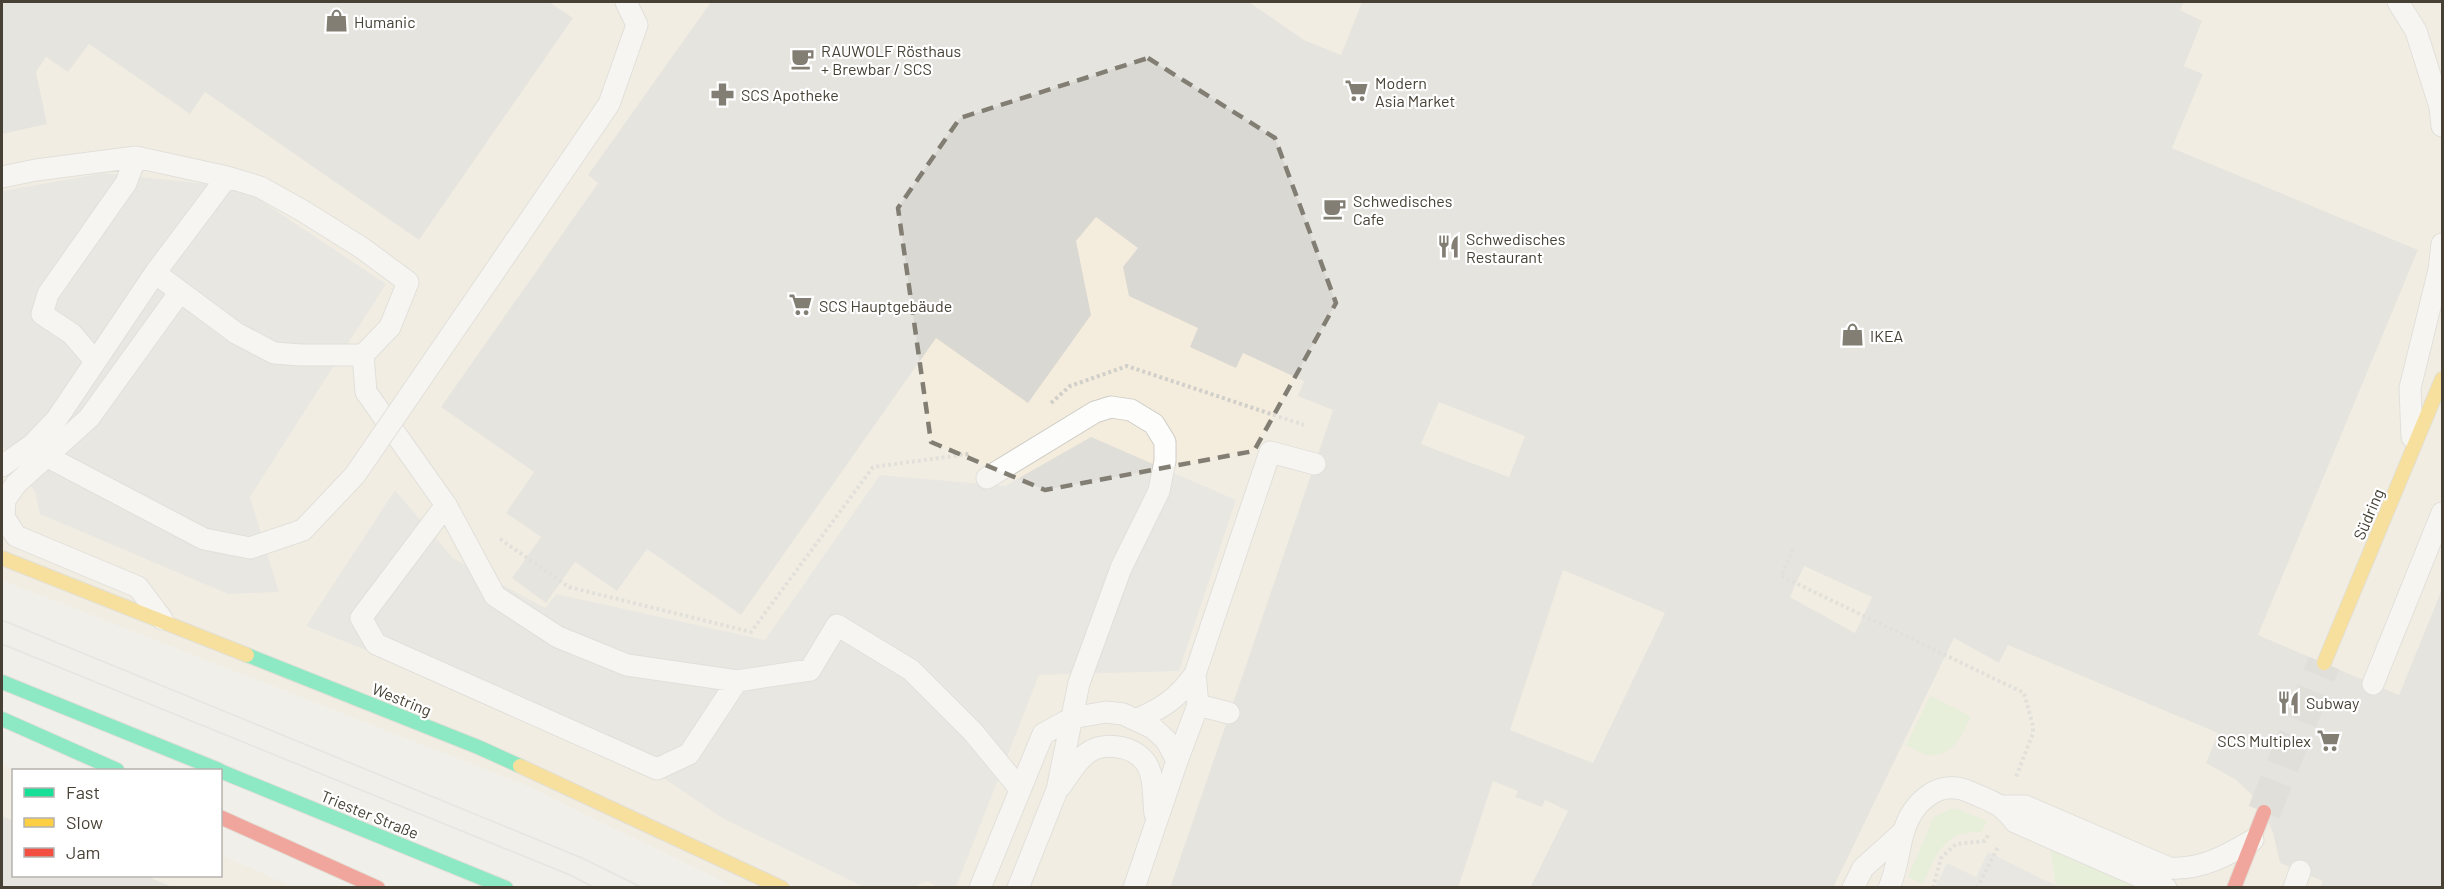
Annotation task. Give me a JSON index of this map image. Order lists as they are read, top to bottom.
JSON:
{
  "streets": {
    "street": ["Südring", "Westring", "Triester Straße"]
  },
  "places": {
    "shop": ["Humanic", "IKEA"],
    "cafe": ["RAUWOLF Rösthaus + Brewbar / SCS", "Schwedisches Cafe"],
    "supermarket": ["Modern Asia Market", "SCS Hauptgebäude", "SCS Multiplex"],
    "pharmacy": ["SCS Apotheke"],
    "restaurant": ["Schwedisches Restaurant", "Subway"]
  },
  "legend": ["Fast", "Slow", "Jam"]
}
